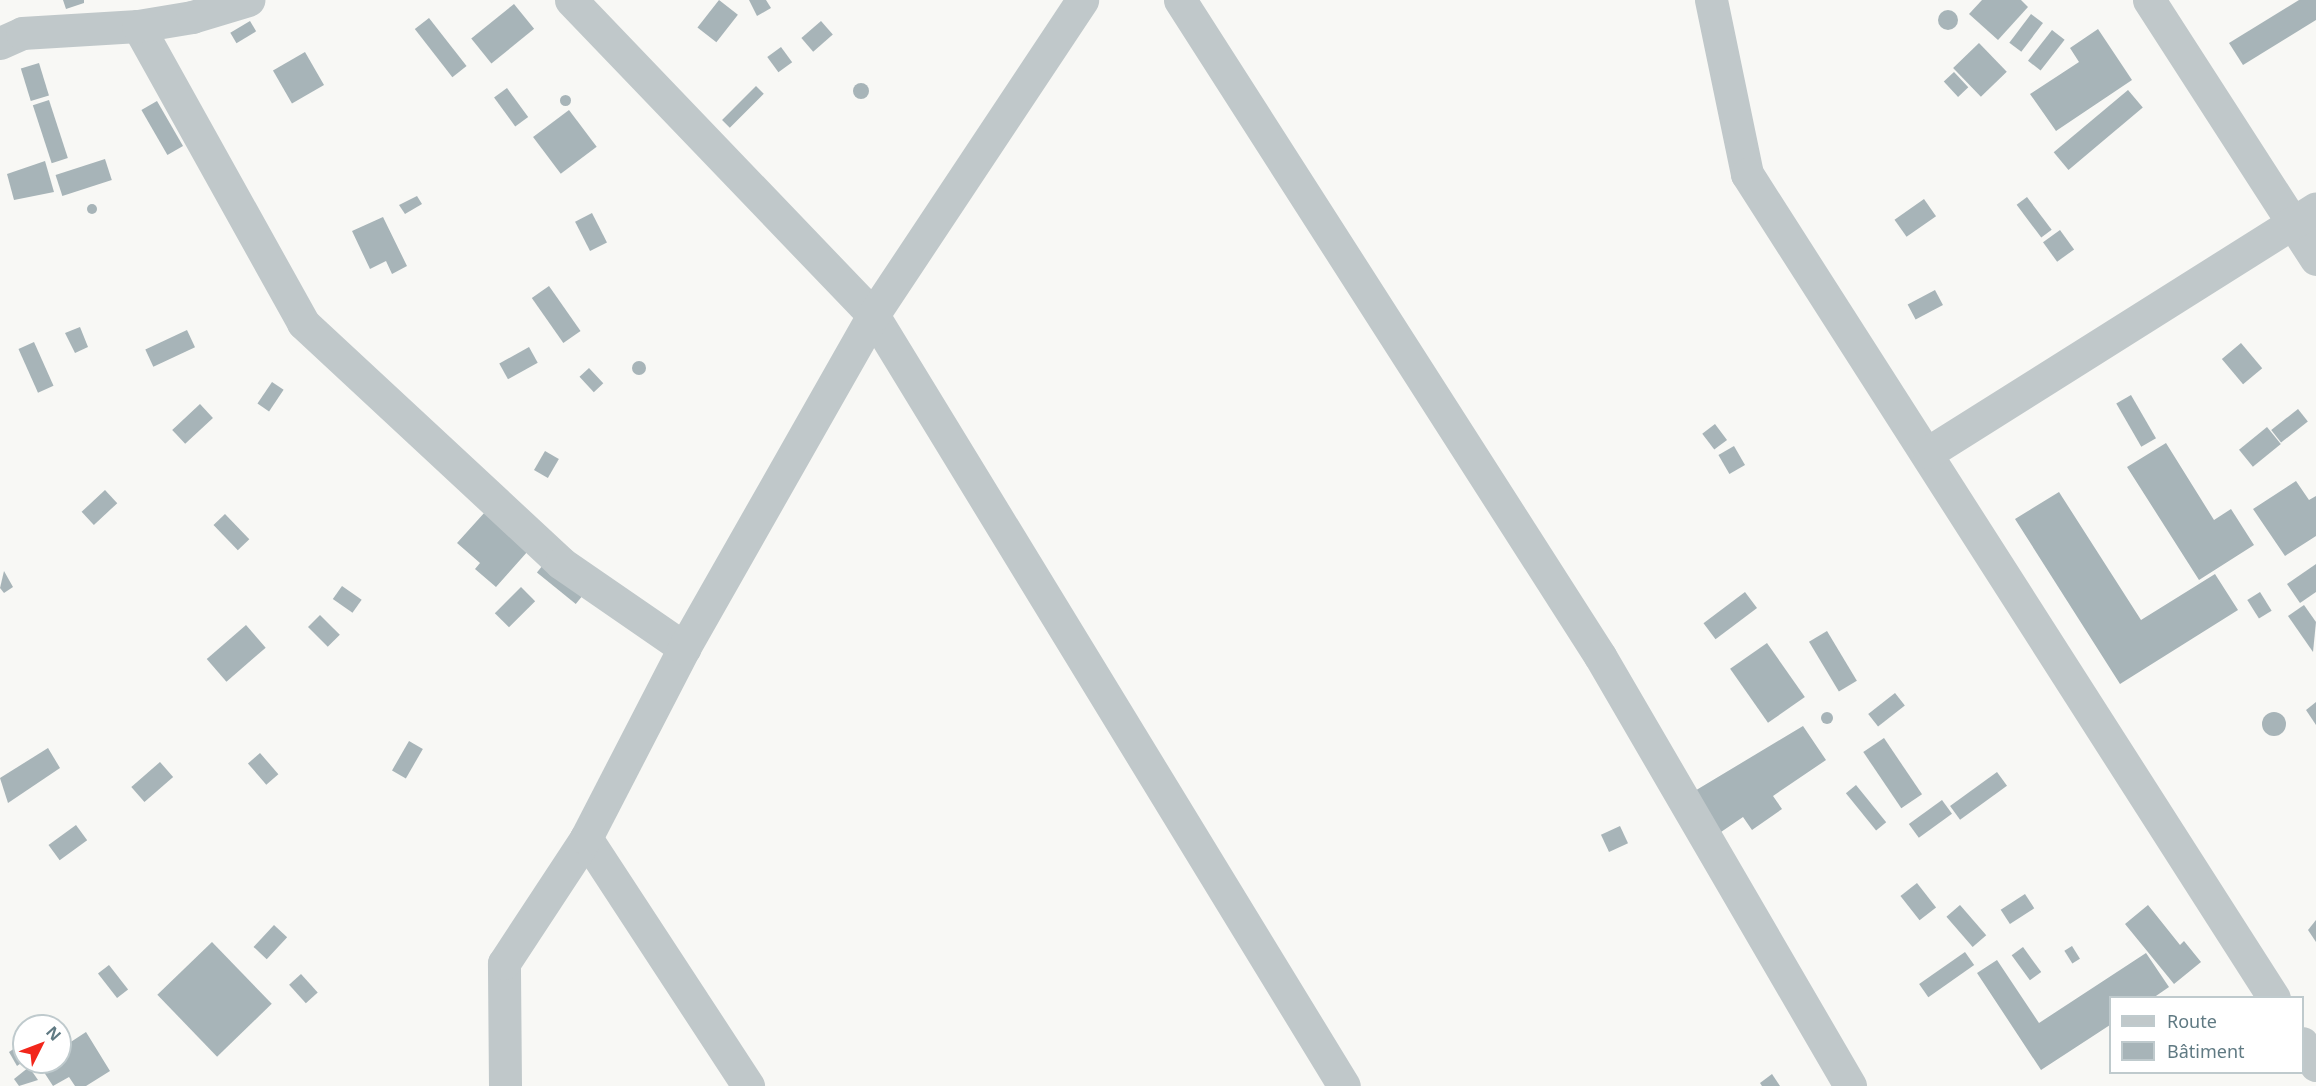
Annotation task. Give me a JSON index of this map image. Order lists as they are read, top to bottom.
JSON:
{
  "legend": ["Route", "Bâtiment"],
  "north": "top right"
}
